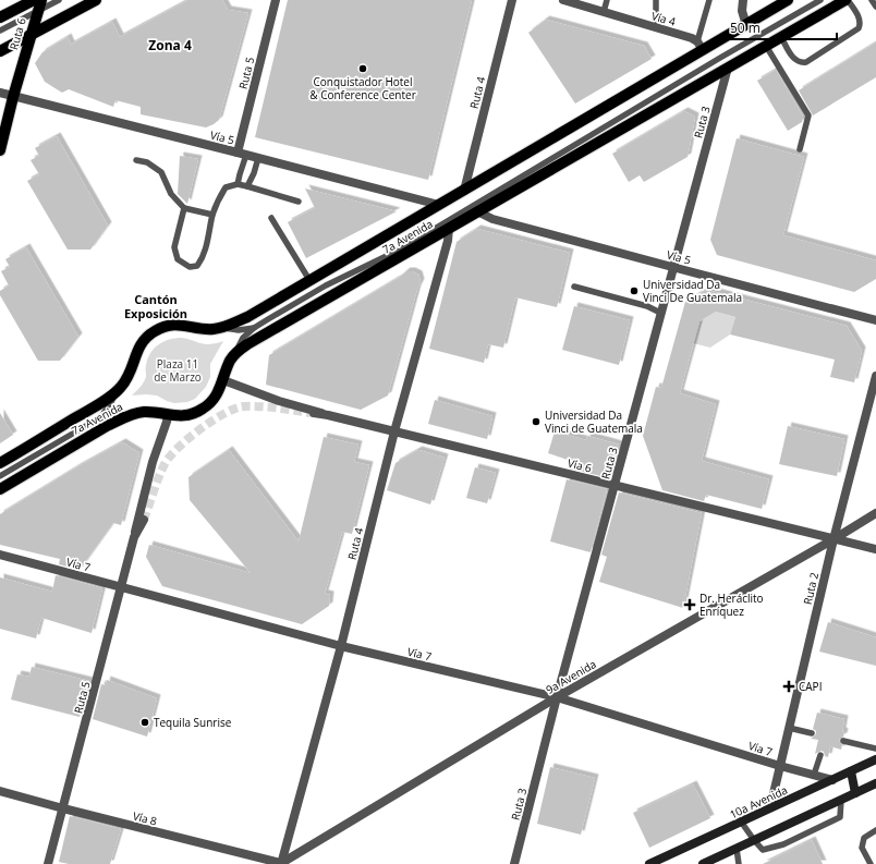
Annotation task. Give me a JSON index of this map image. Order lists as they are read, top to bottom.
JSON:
{
  "streets": {
    "main road": ["Ruta 6", "7a Avenida", "10a Avenida"],
    "street": [
      "Vía 4",
      "Ruta 5",
      "Ruta 4",
      "Ruta 3",
      "Vía 5",
      "Vía 6",
      "Vía 7",
      "Ruta 2",
      "9a Avenida",
      "Vía 8"
    ]
  },
  "crossings": [
    ["Vía 4", "7a Avenida"],
    ["Ruta 6", "Vía 5"],
    ["Ruta 5", "Vía 5"],
    ["Ruta 5", "7a Avenida"],
    ["Ruta 5", "Vía 7"],
    ["Ruta 5", "Vía 8"],
    ["Ruta 4", "7a Avenida"],
    ["Ruta 4", "Vía 6"],
    ["Ruta 4", "Vía 7"],
    ["Ruta 4", "9a Avenida"],
    ["Ruta 4", "Vía 8"],
    ["Ruta 3", "Vía 5"],
    ["Ruta 3", "7a Avenida"],
    ["Ruta 3", "Vía 6"],
    ["Ruta 3", "Vía 7"],
    ["Ruta 3", "9a Avenida"],
    ["Vía 5", "7a Avenida"],
    ["7a Avenida", "Vía 6"],
    ["Vía 6", "Ruta 2"],
    ["Vía 6", "9a Avenida"],
    ["Vía 7", "Ruta 2"],
    ["Vía 7", "9a Avenida"],
    ["Vía 7", "10a Avenida"],
    ["Ruta 2", "9a Avenida"],
    ["Ruta 2", "10a Avenida"],
    ["9a Avenida", "Vía 8"]
  ],
  "districts": ["Zona 4", "Cantón Exposición"],
  "parks": ["Plaza 11 de Marzo"],
  "places": {
    "other": [
      "Conquistador Hotel & Conference Center",
      "Universidad Da Vinci De Guatemala",
      "Universidad Da Vinci de Guatemala",
      "Tequila Sunrise"
    ],
    "health": ["Dr. Heráclito Enríquez", "CAPI"]
  },
  "scale_bar": "50 m"
}
